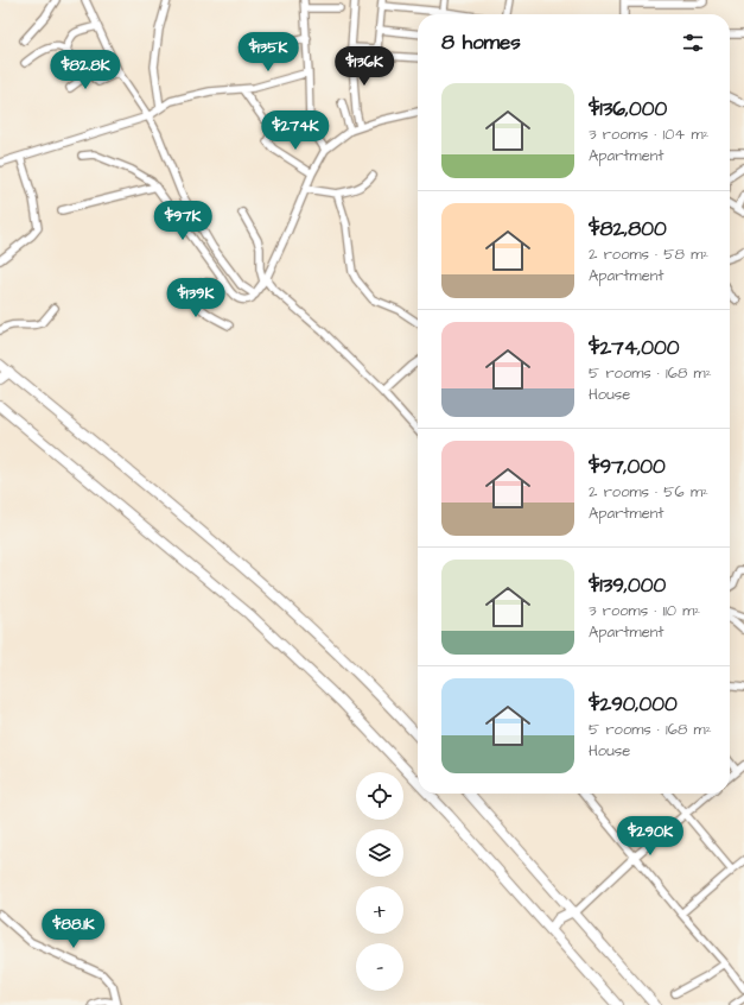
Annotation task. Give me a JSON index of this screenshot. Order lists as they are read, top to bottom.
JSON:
{
  "page": {
    "heading": "8 homes",
    "price": [
      "$135K",
      "$136K",
      "$82.8K",
      "$274K",
      "$97K",
      "$139K",
      "$290K",
      "$88.1K"
    ],
    "list": [
      {
        "name": "$136,000",
        "note": "3 rooms · 104 m² · Apartment"
      },
      {
        "name": "$82,800",
        "note": "2 rooms · 58 m² · Apartment"
      },
      {
        "name": "$274,000",
        "note": "5 rooms · 168 m² · House"
      },
      {
        "name": "$97,000",
        "note": "2 rooms · 56 m² · Apartment"
      },
      {
        "name": "$139,000",
        "note": "3 rooms · 110 m² · Apartment"
      },
      {
        "name": "$290,000",
        "note": "5 rooms · 168 m² · House"
      }
    ],
    "map_buttons": ["+", "−"]
  }
}
